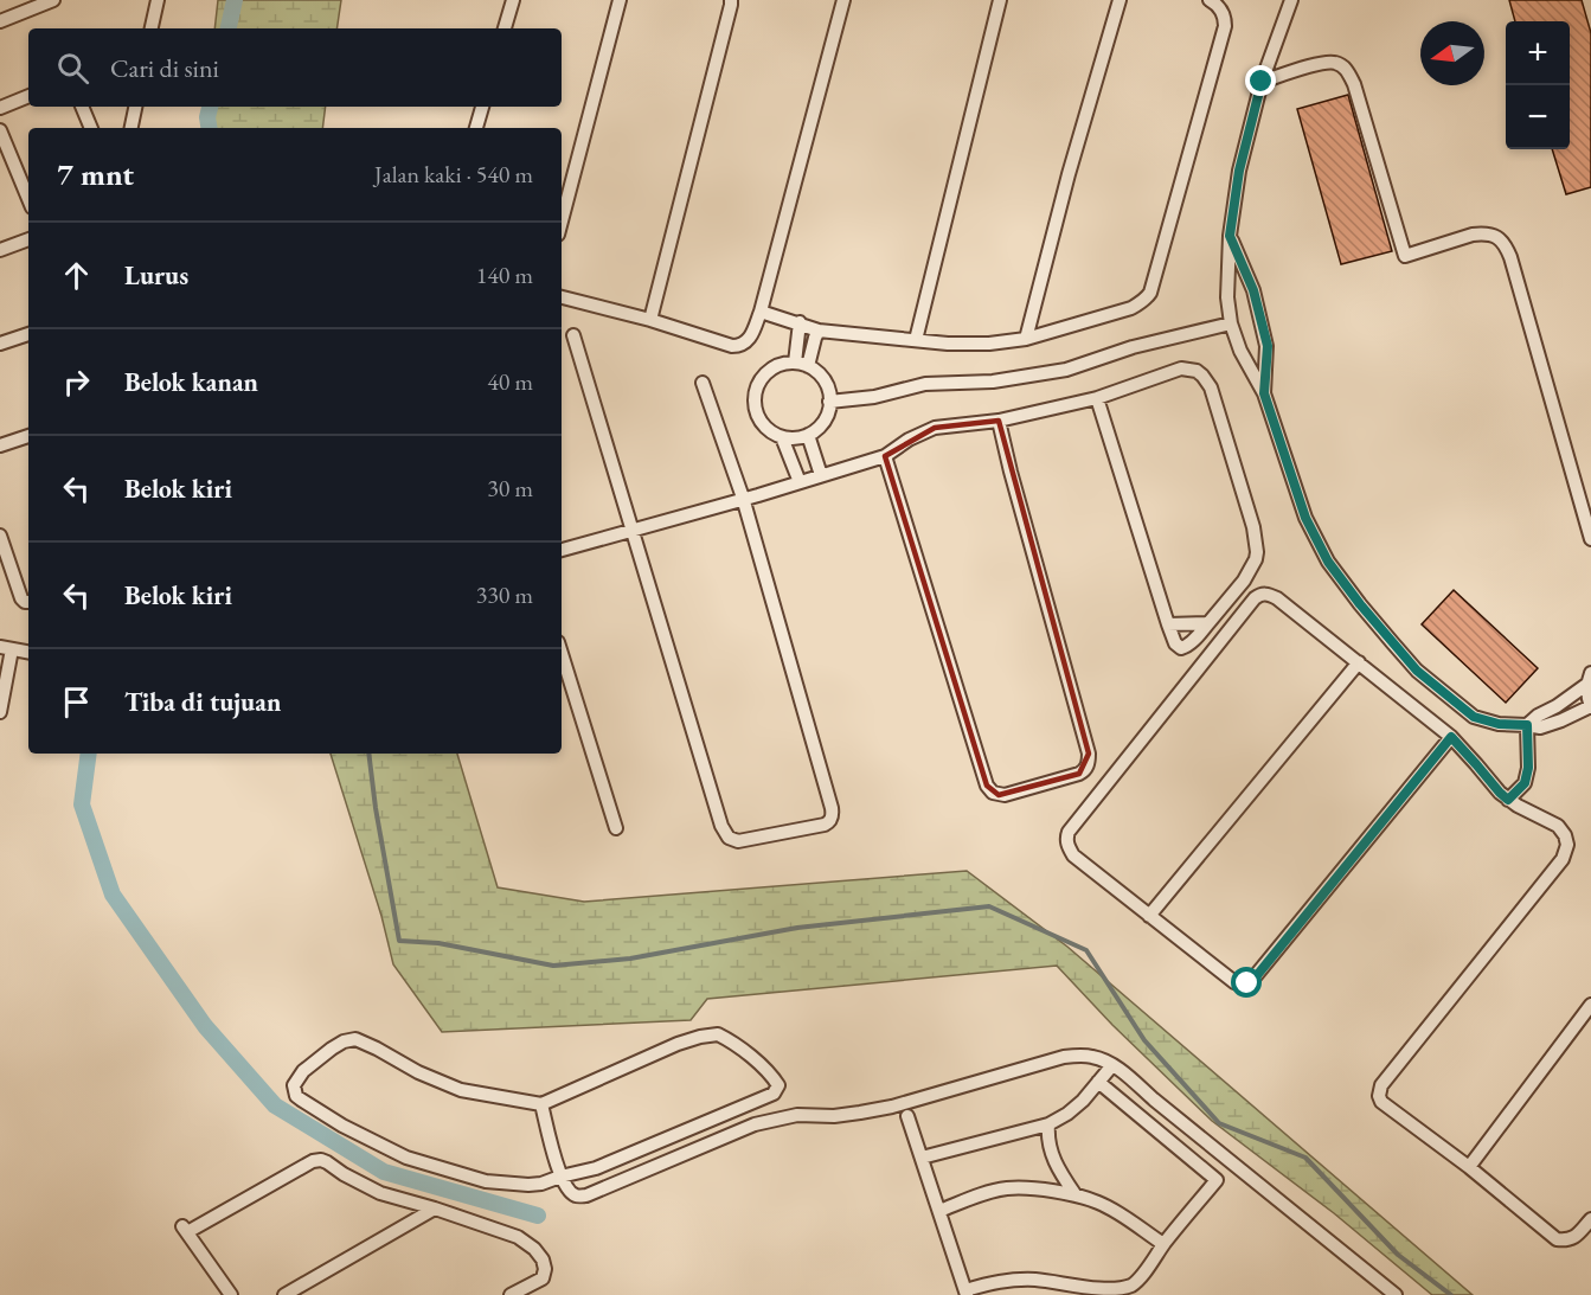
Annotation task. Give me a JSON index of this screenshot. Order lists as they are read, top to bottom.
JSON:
{
  "north": "left",
  "page": {
    "map_buttons": ["+", "−"],
    "search": "Cari di sini",
    "heading": ["7 mnt", "Jalan kaki · 540 m"],
    "list": [
      ["Lurus", "140 m"],
      ["Belok kanan", "40 m"],
      ["Belok kiri", "30 m"],
      ["Belok kiri", "330 m"],
      "Tiba di tujuan"
    ]
  }
}
